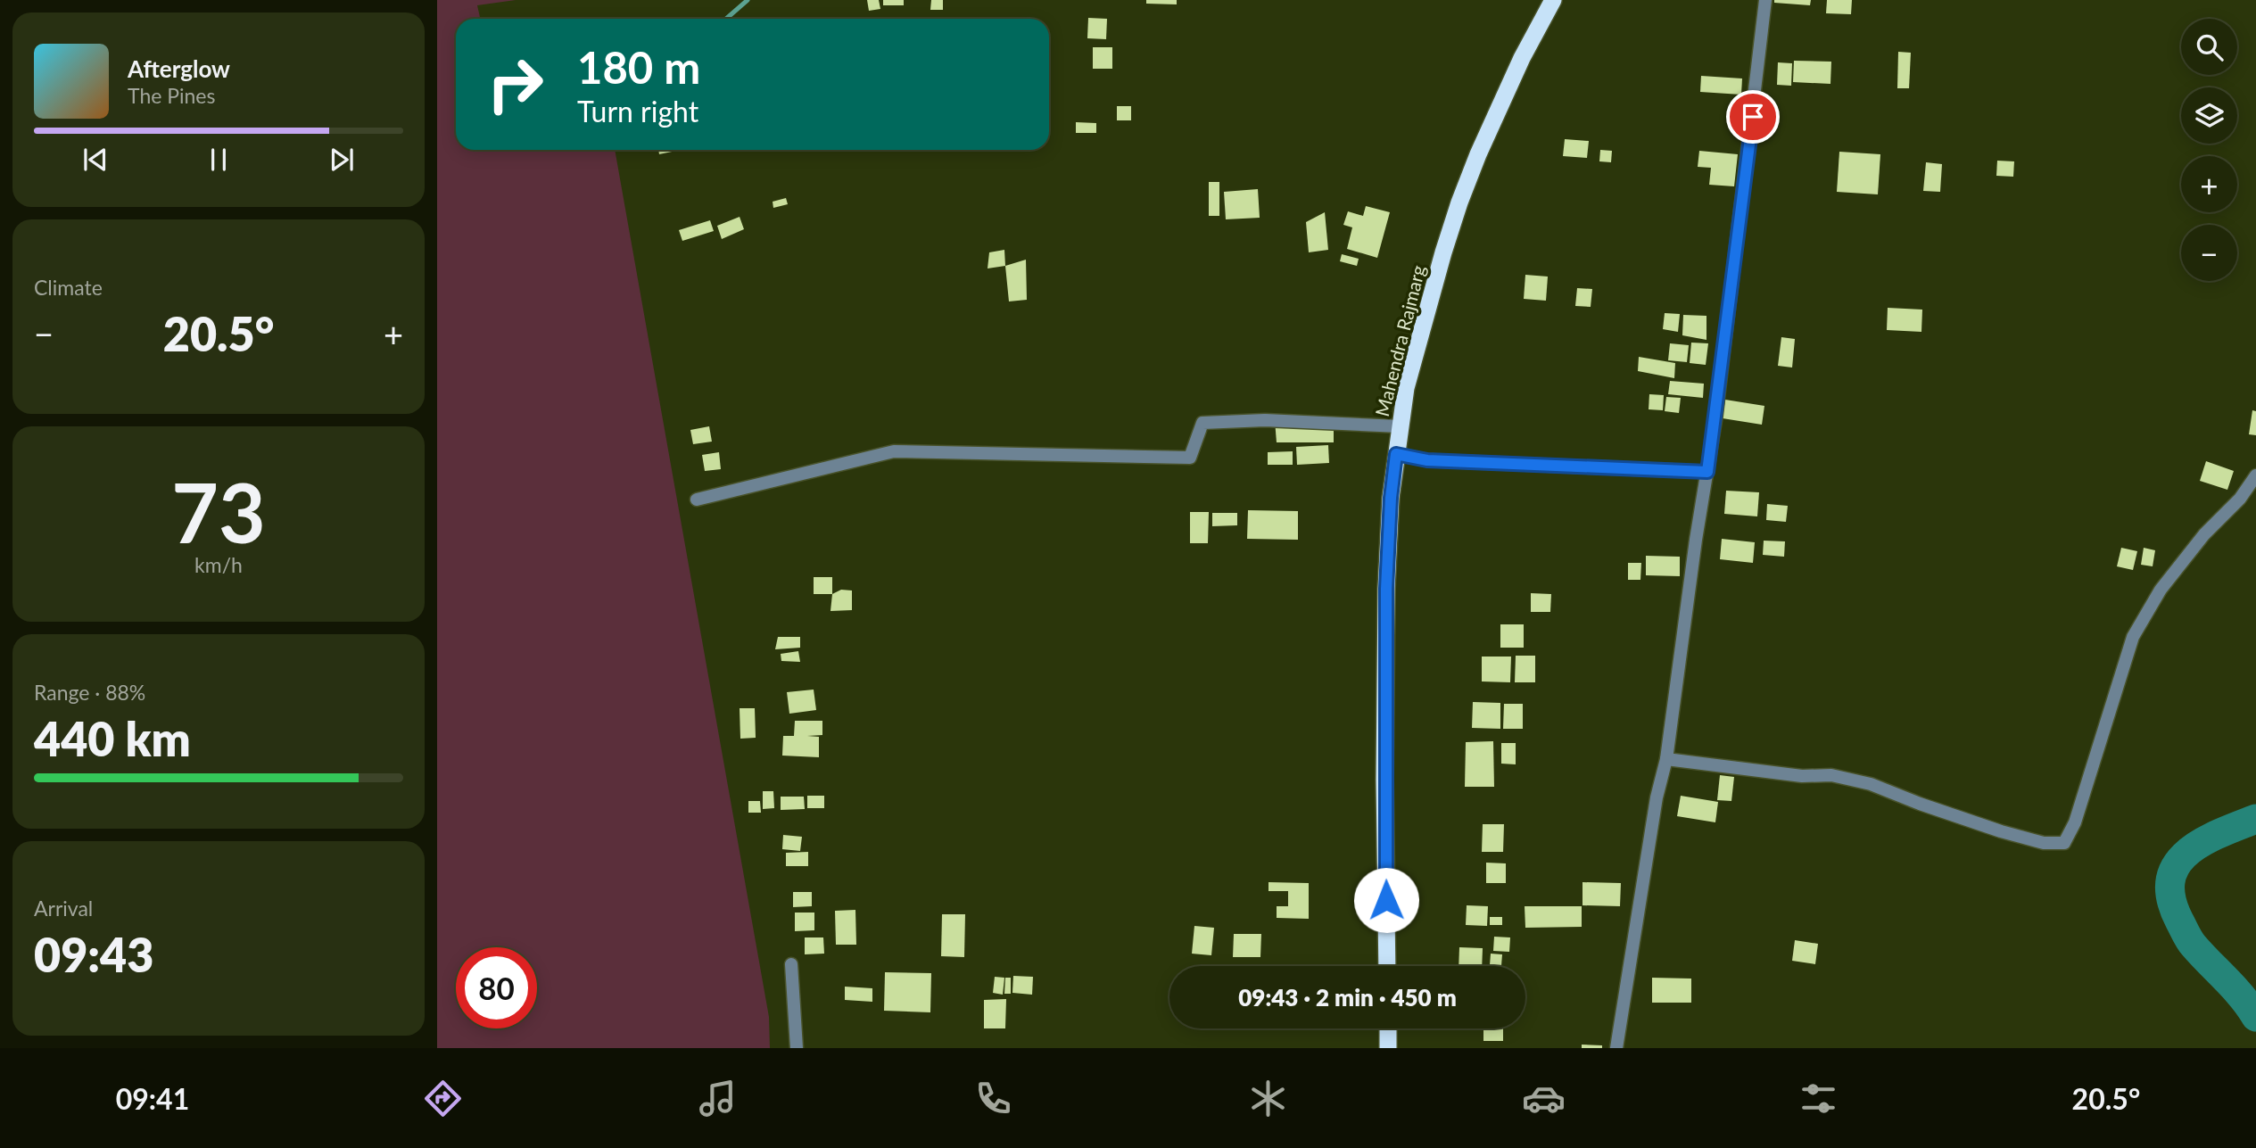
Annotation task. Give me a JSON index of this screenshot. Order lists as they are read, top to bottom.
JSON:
{
  "streets": {
    "highway": ["Mahendra Rajmarg"]
  },
  "page": {
    "map_buttons": ["+", "−"],
    "turn": ["180 m", "Turn right"],
    "song": ["Afterglow", "The Pines"],
    "tile": [
      "Climate",
      ["73", "km/h"],
      ["Range · 88%", "440 km"],
      ["Arrival", "09:43"]
    ],
    "heat": ["−", "20.5°", "+"],
    "limit": "80",
    "trip": "09:43 · 2 min · 450 m",
    "tabs": ["09:41", "20.5°"]
  }
}
